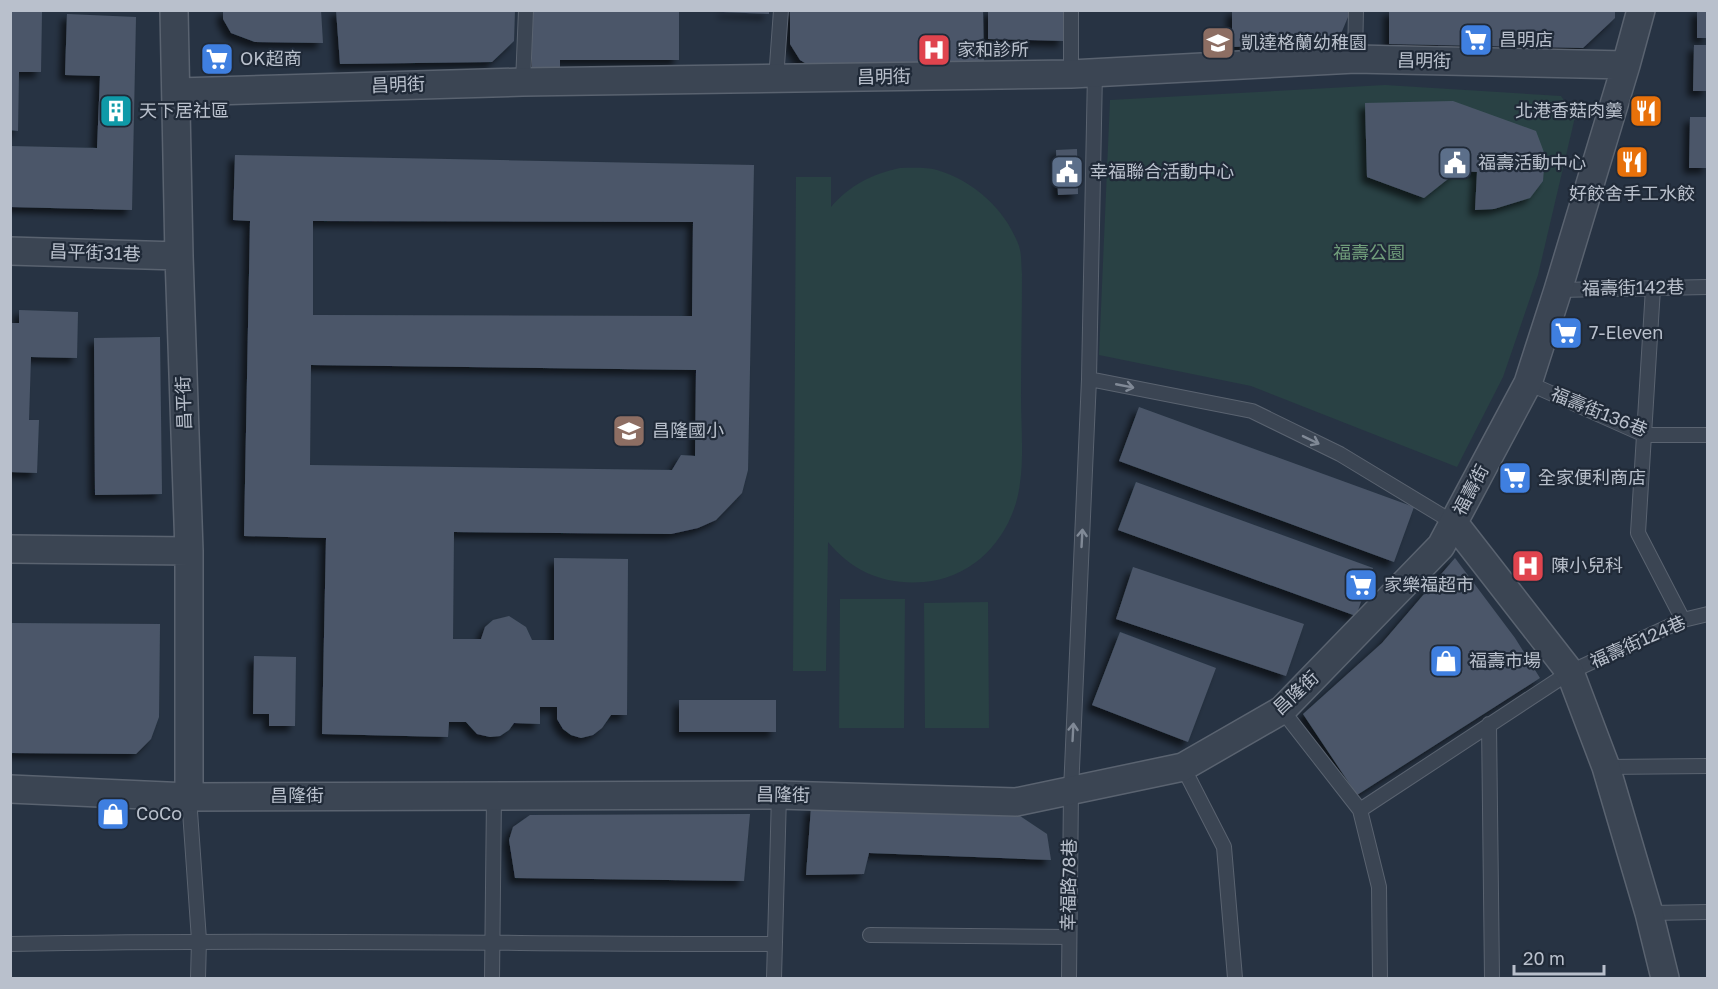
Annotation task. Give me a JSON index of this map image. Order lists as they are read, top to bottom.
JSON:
{
  "streets": {
    "street": [
      "昌明街",
      "昌平街31巷",
      "昌平街",
      "福壽街",
      "昌隆街"
    ],
    "lane": [
      "福壽街142巷",
      "福壽街136巷",
      "福壽街124巷",
      "幸福路78巷"
    ]
  },
  "crossings": [
    ["昌明街", "昌平街"],
    ["昌明街", "福壽街"],
    ["昌明街", "幸福路78巷"],
    ["昌平街31巷", "昌平街"],
    ["福壽街142巷", "福壽街"],
    ["昌平街", "昌隆街"],
    ["福壽街136巷", "福壽街"],
    ["福壽街", "福壽街124巷"],
    ["福壽街", "昌隆街"],
    ["昌隆街", "幸福路78巷"]
  ],
  "one_way": ["幸福路78巷"],
  "parks": ["福壽公園"],
  "places": {
    "supermarket": [
      "昌明店",
      "OK超商",
      "7-Eleven",
      "全家便利商店",
      "家樂福超市"
    ],
    "school or university": ["凱達格蘭幼稚園", "昌隆國小"],
    "hospital": ["家和診所", "陳小兒科"],
    "building": ["天下居社區"],
    "restaurant": ["北港香菇肉羹", "好餃舍手工水餃"],
    "public building": ["福壽活動中心", "幸福聯合活動中心"],
    "shop": ["福壽市場", "CoCo"]
  },
  "scale_bar": "20 m"
}
